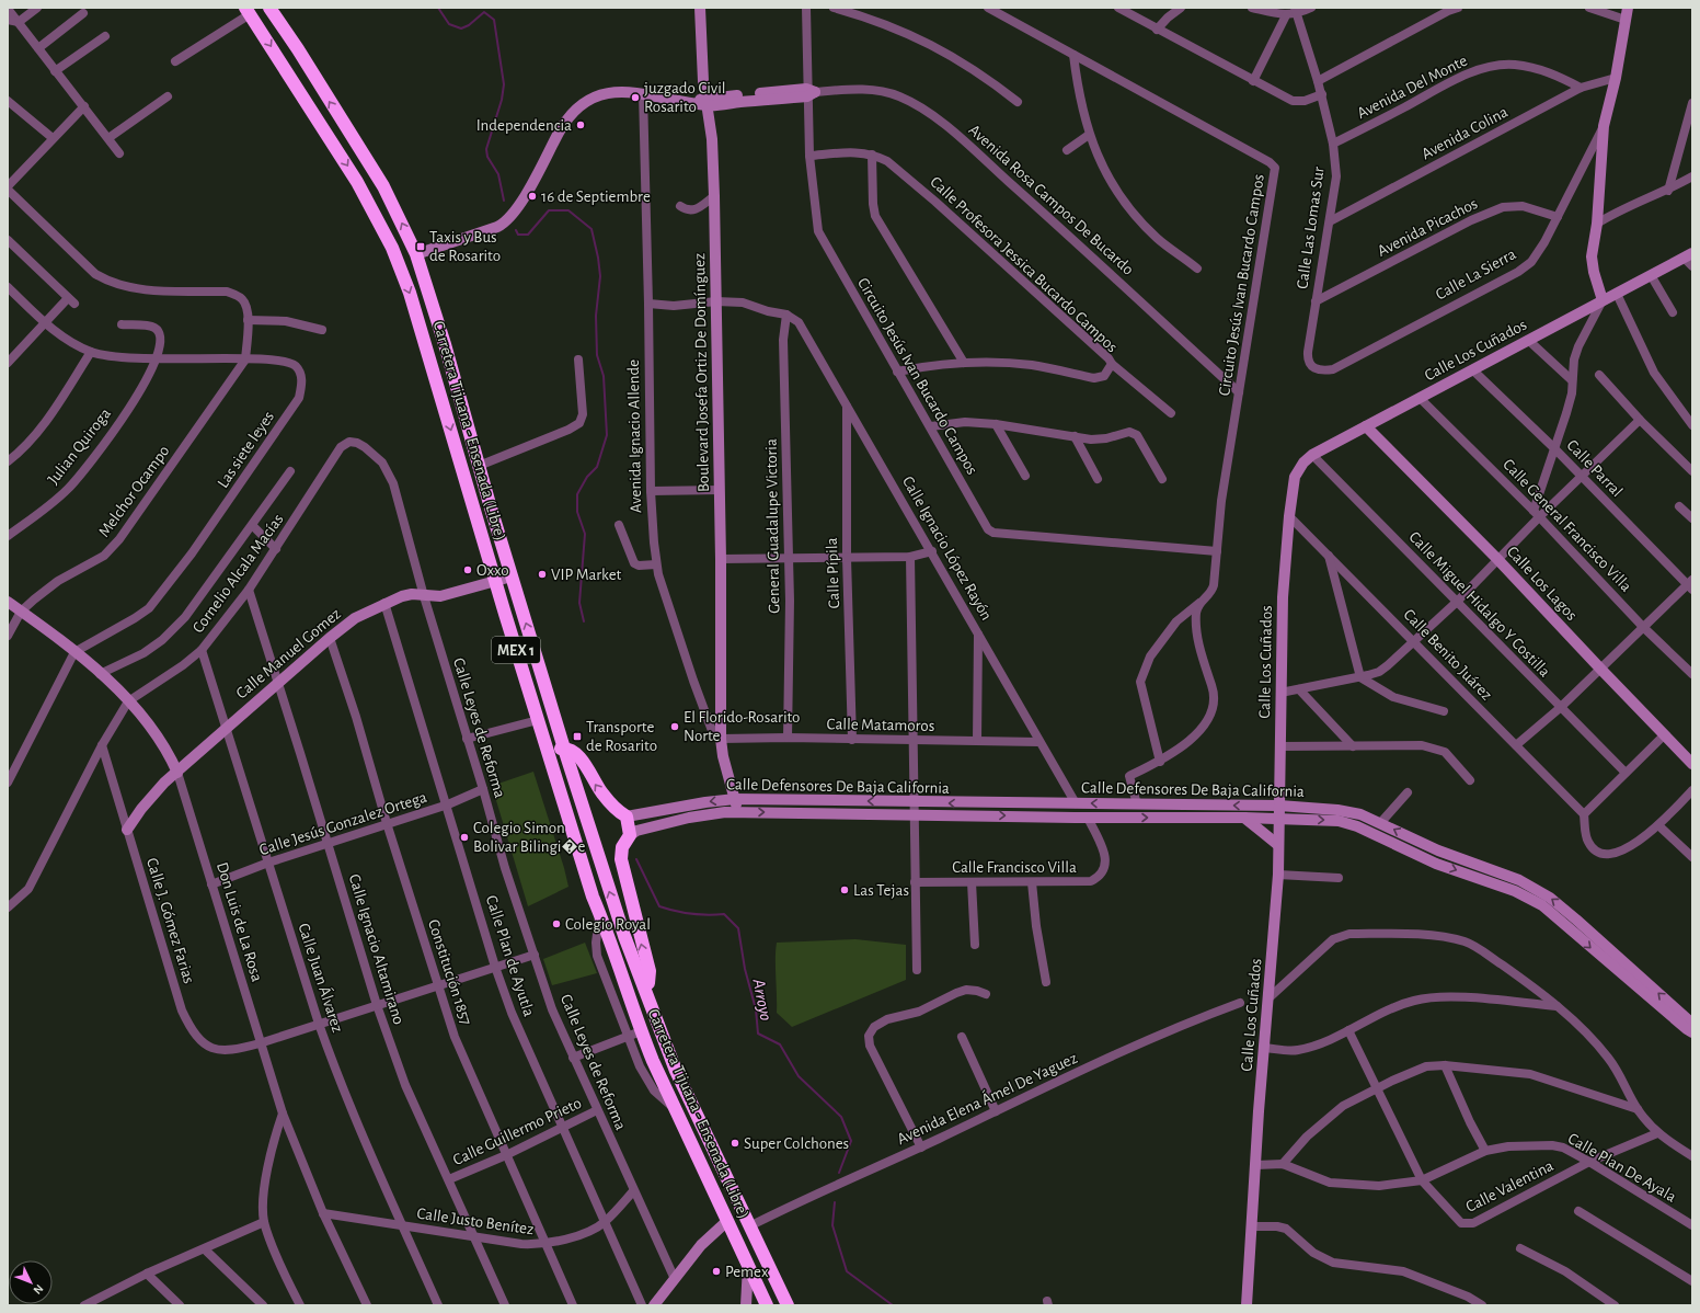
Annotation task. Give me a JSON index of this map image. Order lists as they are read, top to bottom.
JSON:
{
  "streets": {
    "highway": ["Carretera Tijuana - Ensenada (Libre)", "MEX 1"],
    "street": [
      "Avenida Del Monte",
      "Avenida Colina",
      "Avenida Rosa Campos De Bucardo",
      "Avenida Picachos",
      "Calle Las Lomas Sur",
      "Calle Profesora Jessica Bucardo Campos",
      "Calle La Sierra",
      "Circuito Jesús Ivan Bucardo Campos",
      "Calle Los Cuñados",
      "Boulevard Josefa Ortiz De Domínguez",
      "Avenida Ignacio Allende",
      "Julian Quiroga",
      "Las siete leyes",
      "Calle Parral",
      "Melchor Ocampo",
      "Calle General Francisco Villa",
      "General Guadalupe Victoria",
      "Calle Ignacio López Rayón",
      "Cornelio Alcala Macías",
      "Calle Pípila",
      "Calle Los Lagos",
      "Calle Miguel Hidalgo Y Costilla",
      "Calle Manuel Gomez",
      "Calle Benito Juárez",
      "Calle Matamoros",
      "Calle Leyes de Reforma",
      "Calle Defensores De Baja California",
      "Calle Jesús Gonzalez Ortega",
      "Calle Francisco Villa",
      "Calle J. Gómez Farias",
      "Don Luis de La Rosa",
      "Calle Ignacio Altamirano",
      "Calle Plan de Ayutla",
      "Constitución 1857",
      "Calle Juan Álvarez",
      "Avenida Elena Ámel De Yaguez",
      "Calle Guillermo Prieto",
      "Calle Plan De Ayala",
      "Calle Valentina",
      "Calle Justo Benítez"
    ]
  },
  "crossings": [
    ["Avenida Del Monte", "Avenida Colina"],
    ["Avenida Del Monte", "Calle Las Lomas Sur"],
    ["Avenida Colina", "Calle Las Lomas Sur"],
    ["Avenida Colina", "Calle La Sierra"],
    ["Avenida Rosa Campos De Bucardo", "Circuito Jesús Ivan Bucardo Campos"],
    ["Avenida Rosa Campos De Bucardo", "Boulevard Josefa Ortiz De Domínguez"],
    ["Avenida Rosa Campos De Bucardo", "Avenida Ignacio Allende"],
    ["Avenida Picachos", "Calle Las Lomas Sur"],
    ["Avenida Picachos", "Calle La Sierra"],
    ["Calle Las Lomas Sur", "Calle La Sierra"],
    ["Calle Profesora Jessica Bucardo Campos", "Circuito Jesús Ivan Bucardo Campos"],
    ["Calle La Sierra", "Calle Los Cuñados"],
    ["Calle Los Cuñados", "Calle Parral"],
    ["Calle Los Cuñados", "Calle General Francisco Villa"],
    ["Calle Los Cuñados", "Calle Los Lagos"],
    ["Calle Los Cuñados", "Calle Miguel Hidalgo Y Costilla"],
    ["Calle Los Cuñados", "Calle Benito Juárez"],
    ["Calle Los Cuñados", "Calle Defensores De Baja California"],
    ["Calle Los Cuñados", "Calle Plan De Ayala"],
    ["Boulevard Josefa Ortiz De Domínguez", "Avenida Ignacio Allende"],
    ["Boulevard Josefa Ortiz De Domínguez", "Calle Matamoros"],
    ["Carretera Tijuana - Ensenada (Libre)", "Calle Manuel Gomez"],
    ["Carretera Tijuana - Ensenada (Libre)", "Avenida Elena Ámel De Yaguez"],
    ["Avenida Ignacio Allende", "Calle Matamoros"],
    ["Avenida Ignacio Allende", "Calle Defensores De Baja California"],
    ["Julian Quiroga", "Las siete leyes"],
    ["Las siete leyes", "Melchor Ocampo"],
    ["Las siete leyes", "Don Luis de La Rosa"],
    ["Melchor Ocampo", "Don Luis de La Rosa"],
    ["General Guadalupe Victoria", "Calle Ignacio López Rayón"],
    ["General Guadalupe Victoria", "Calle Matamoros"],
    ["Calle Ignacio López Rayón", "Calle Pípila"],
    ["Calle Ignacio López Rayón", "Calle Matamoros"],
    ["Calle Ignacio López Rayón", "Calle Defensores De Baja California"],
    ["Cornelio Alcala Macías", "Calle Leyes de Reforma"],
    ["Cornelio Alcala Macías", "Don Luis de La Rosa"],
    ["Cornelio Alcala Macías", "Calle Ignacio Altamirano"],
    ["Cornelio Alcala Macías", "Calle Juan Álvarez"],
    ["Calle Pípila", "Calle Matamoros"],
    ["Calle Manuel Gomez", "Calle Leyes de Reforma"],
    ["Calle Manuel Gomez", "Calle J. Gómez Farias"],
    ["Calle Manuel Gomez", "Don Luis de La Rosa"],
    ["Calle Manuel Gomez", "Calle Ignacio Altamirano"],
    ["Calle Manuel Gomez", "Calle Plan de Ayutla"],
    ["Calle Manuel Gomez", "Constitución 1857"],
    ["Calle Manuel Gomez", "Calle Juan Álvarez"],
    ["Calle Leyes de Reforma", "Calle Jesús Gonzalez Ortega"],
    ["Calle Leyes de Reforma", "Calle J. Gómez Farias"],
    ["Calle Leyes de Reforma", "Calle Guillermo Prieto"],
    ["Calle Leyes de Reforma", "Calle Justo Benítez"],
    ["Calle Defensores De Baja California", "Calle Francisco Villa"],
    ["Calle Jesús Gonzalez Ortega", "Don Luis de La Rosa"],
    ["Calle Jesús Gonzalez Ortega", "Calle Ignacio Altamirano"],
    ["Calle Jesús Gonzalez Ortega", "Calle Plan de Ayutla"],
    ["Calle Jesús Gonzalez Ortega", "Constitución 1857"],
    ["Calle Jesús Gonzalez Ortega", "Calle Juan Álvarez"],
    ["Calle J. Gómez Farias", "Don Luis de La Rosa"],
    ["Calle J. Gómez Farias", "Calle Ignacio Altamirano"],
    ["Calle J. Gómez Farias", "Calle Plan de Ayutla"],
    ["Calle J. Gómez Farias", "Constitución 1857"],
    ["Calle J. Gómez Farias", "Calle Juan Álvarez"],
    ["Don Luis de La Rosa", "Calle Justo Benítez"],
    ["Calle Ignacio Altamirano", "Calle Guillermo Prieto"],
    ["Calle Ignacio Altamirano", "Calle Justo Benítez"],
    ["Calle Plan de Ayutla", "Calle Guillermo Prieto"],
    ["Calle Plan de Ayutla", "Calle Justo Benítez"],
    ["Constitución 1857", "Calle Guillermo Prieto"],
    ["Constitución 1857", "Calle Justo Benítez"],
    ["Calle Juan Álvarez", "Calle Justo Benítez"],
    ["Calle Plan De Ayala", "Calle Valentina"]
  ],
  "water": ["Arroyo"],
  "places": {
    "other": [
      "juzgado Civil Rosarito",
      "Independencia",
      "16 de Septiembre",
      "Oxxo",
      "VIP Market",
      "El Florido-Rosarito Norte",
      "Colegio Simon Bolivar Bilingi�e",
      "Las Tejas",
      "Colegio Royal",
      "Super Colchones",
      "Pemex"
    ],
    "transit": ["Taxis y Bus de Rosarito", "Transporte de Rosarito"]
  },
  "north": "bottom right"
}
